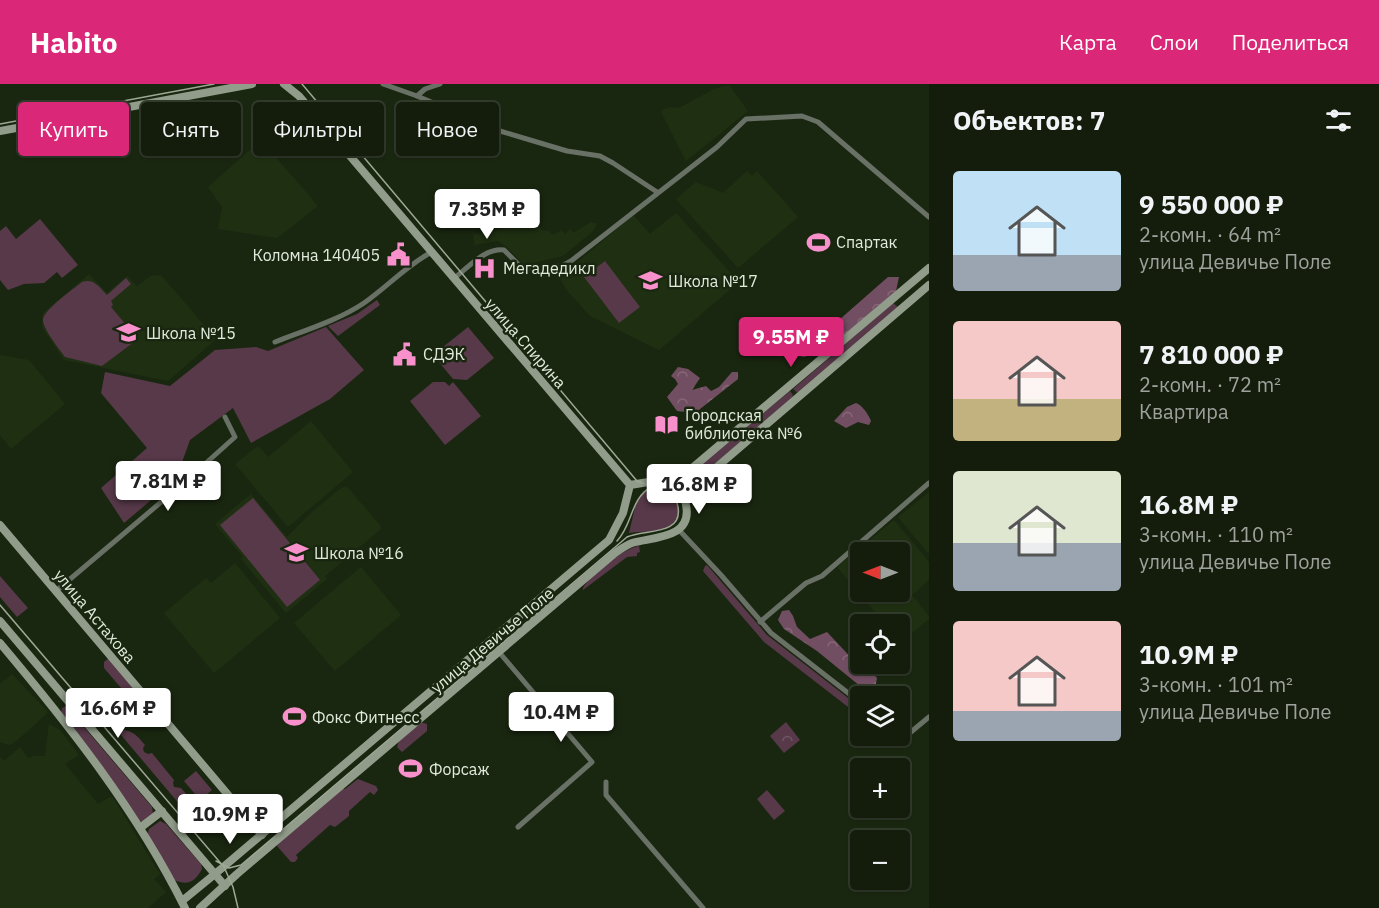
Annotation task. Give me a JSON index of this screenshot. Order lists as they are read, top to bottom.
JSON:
{
  "streets": {
    "main road": ["улица Спирина", "улица Астахова", "улица Девичье Поле"]
  },
  "crossings": [
    ["улица Спирина", "улица Девичье Поле"],
    ["улица Астахова", "улица Девичье Поле"]
  ],
  "places": {
    "sports": ["Спартак", "Фокс Фитнесс", "Форсаж"],
    "public building": ["Коломна 140405", "СДЭК"],
    "hospital": ["Мегадедикл"],
    "school or university": ["Школа №17", "Школа №15", "Школа №16"],
    "library": ["Городская библиотека №6"]
  },
  "north": "left",
  "page": {
    "header": "Habito",
    "nav": ["Карта", "Слои", "Поделиться"],
    "heading": "Объектов: 7",
    "chip": [
      "Купить",
      "Снять",
      "Фильтры",
      "Новое"
    ],
    "list": [
      {
        "name": "9 550 000 ₽",
        "note": "2-комн. · 64 m² · улица Девичье Поле"
      },
      {
        "name": "7 810 000 ₽",
        "note": "2-комн. · 72 m² · Квартира"
      },
      {
        "name": "16.8M ₽",
        "note": "3-комн. · 110 m² · улица Девичье Поле"
      },
      {
        "name": "10.9M ₽",
        "note": "3-комн. · 101 m² · улица Девичье Поле"
      }
    ],
    "price": [
      "7.35M ₽",
      "9.55M ₽",
      "7.81M ₽",
      "16.8M ₽",
      "16.6M ₽",
      "10.4M ₽",
      "10.9M ₽"
    ],
    "map_buttons": ["+", "−"]
  }
}
